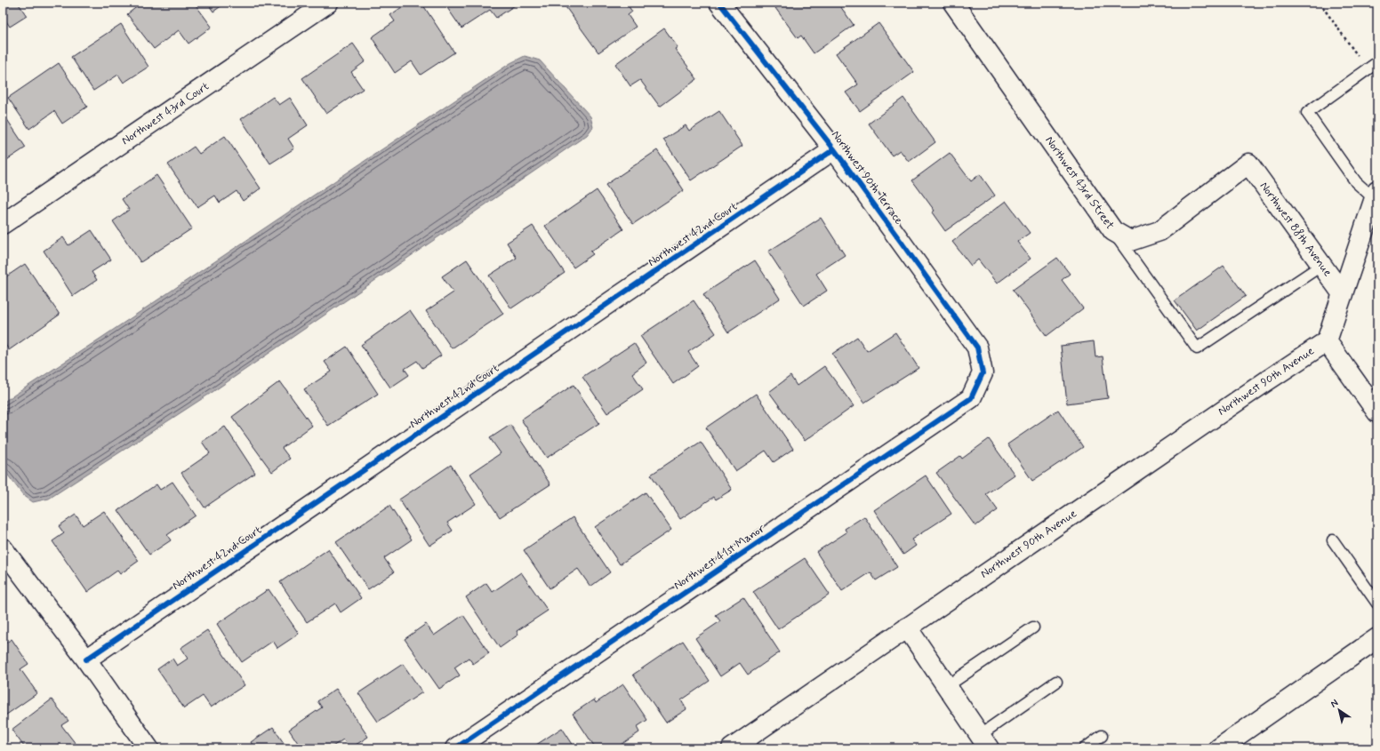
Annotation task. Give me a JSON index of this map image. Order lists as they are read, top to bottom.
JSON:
{
  "streets": {
    "street": [
      "Northwest 43rd Court",
      "Northwest 90th Terrace",
      "Northwest 43rd Street",
      "Northwest 88th Avenue",
      "Northwest 42nd Court",
      "Northwest 90th Avenue",
      "Northwest 41st Manor"
    ]
  },
  "crossings": [
    ["Northwest 90th Terrace", "Northwest 42nd Court"],
    ["Northwest 90th Terrace", "Northwest 41st Manor"],
    ["Northwest 43rd Street", "Northwest 88th Avenue"],
    ["Northwest 88th Avenue", "Northwest 90th Avenue"]
  ],
  "north": "top left"
}
